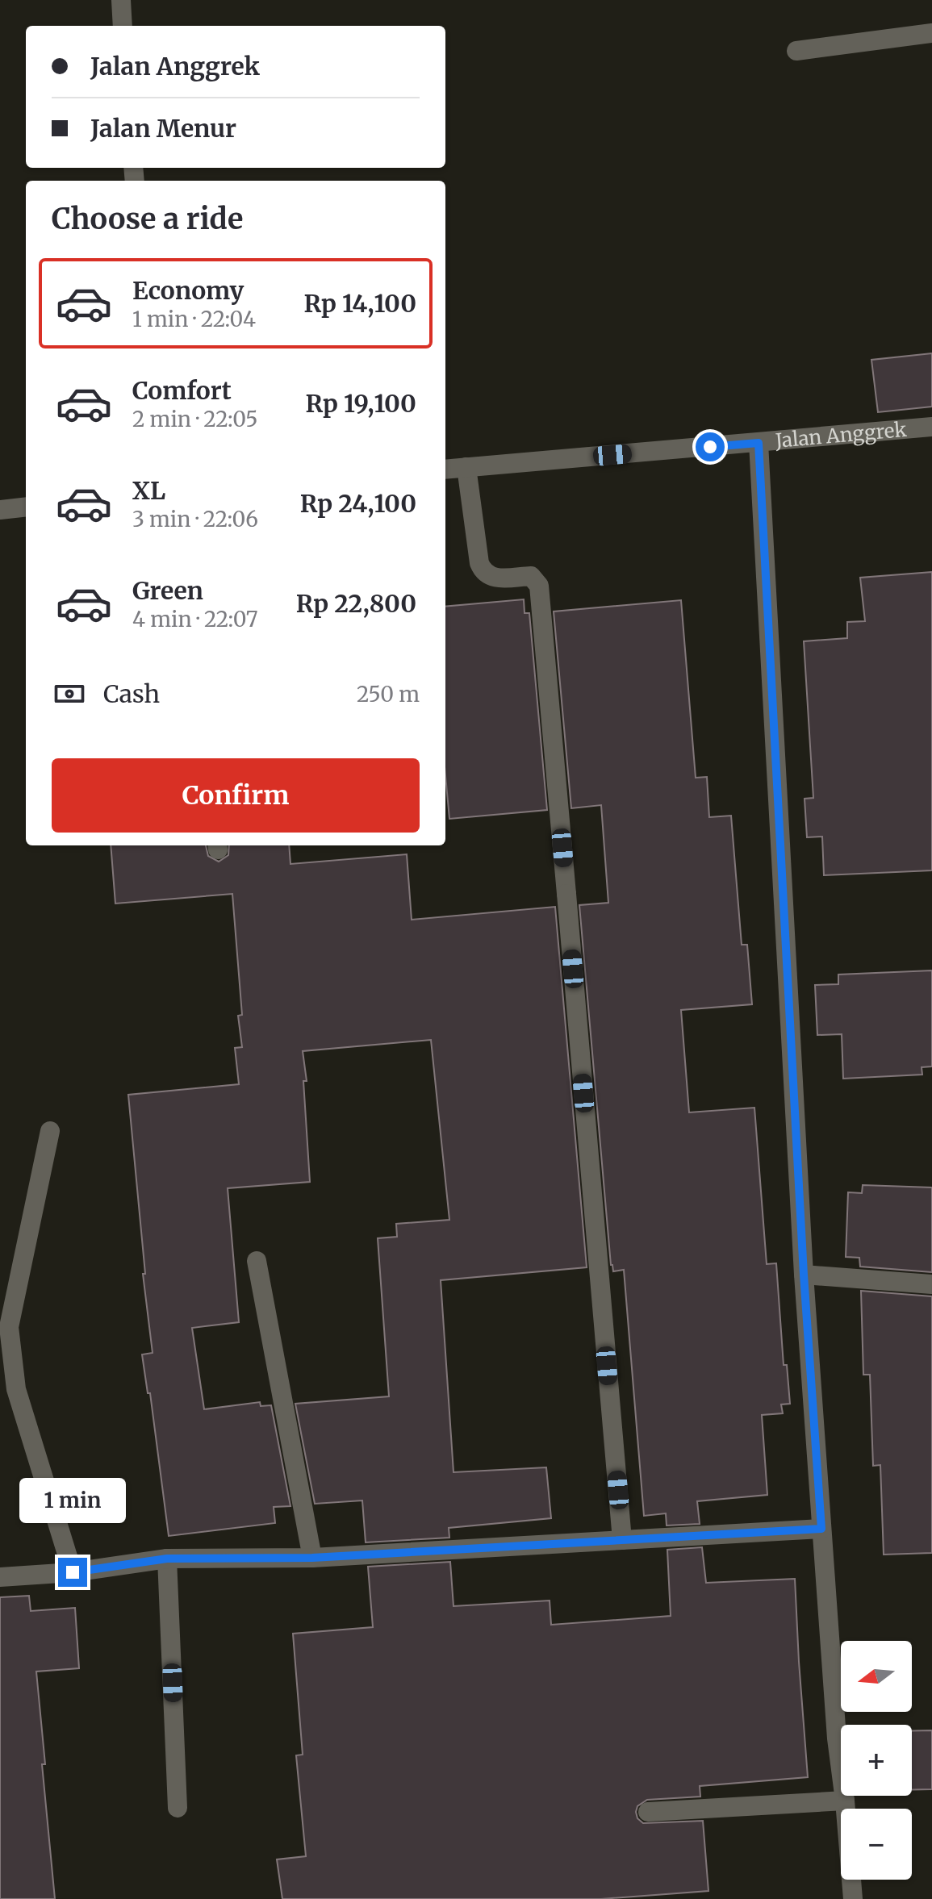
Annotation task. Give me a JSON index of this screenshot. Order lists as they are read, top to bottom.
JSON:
{
  "streets": {
    "street": ["Jalan Anggrek"]
  },
  "north": "left",
  "page": {
    "banner": ["Jalan Anggrek", "Jalan Menur"],
    "heading": "Choose a ride",
    "list": [
      {
        "name": "Economy",
        "note": "1 min · 22:04",
        "value": "Rp 14,100"
      },
      {
        "name": "Comfort",
        "note": "2 min · 22:05",
        "value": "Rp 19,100"
      },
      {
        "name": "XL",
        "note": "3 min · 22:06",
        "value": "Rp 24,100"
      },
      {
        "name": "Green",
        "note": "4 min · 22:07",
        "value": "Rp 22,800"
      }
    ],
    "pay": ["Cash", "250 m"],
    "buttons": "Confirm",
    "bubble": "1 min",
    "map_buttons": ["+", "−"]
  }
}
